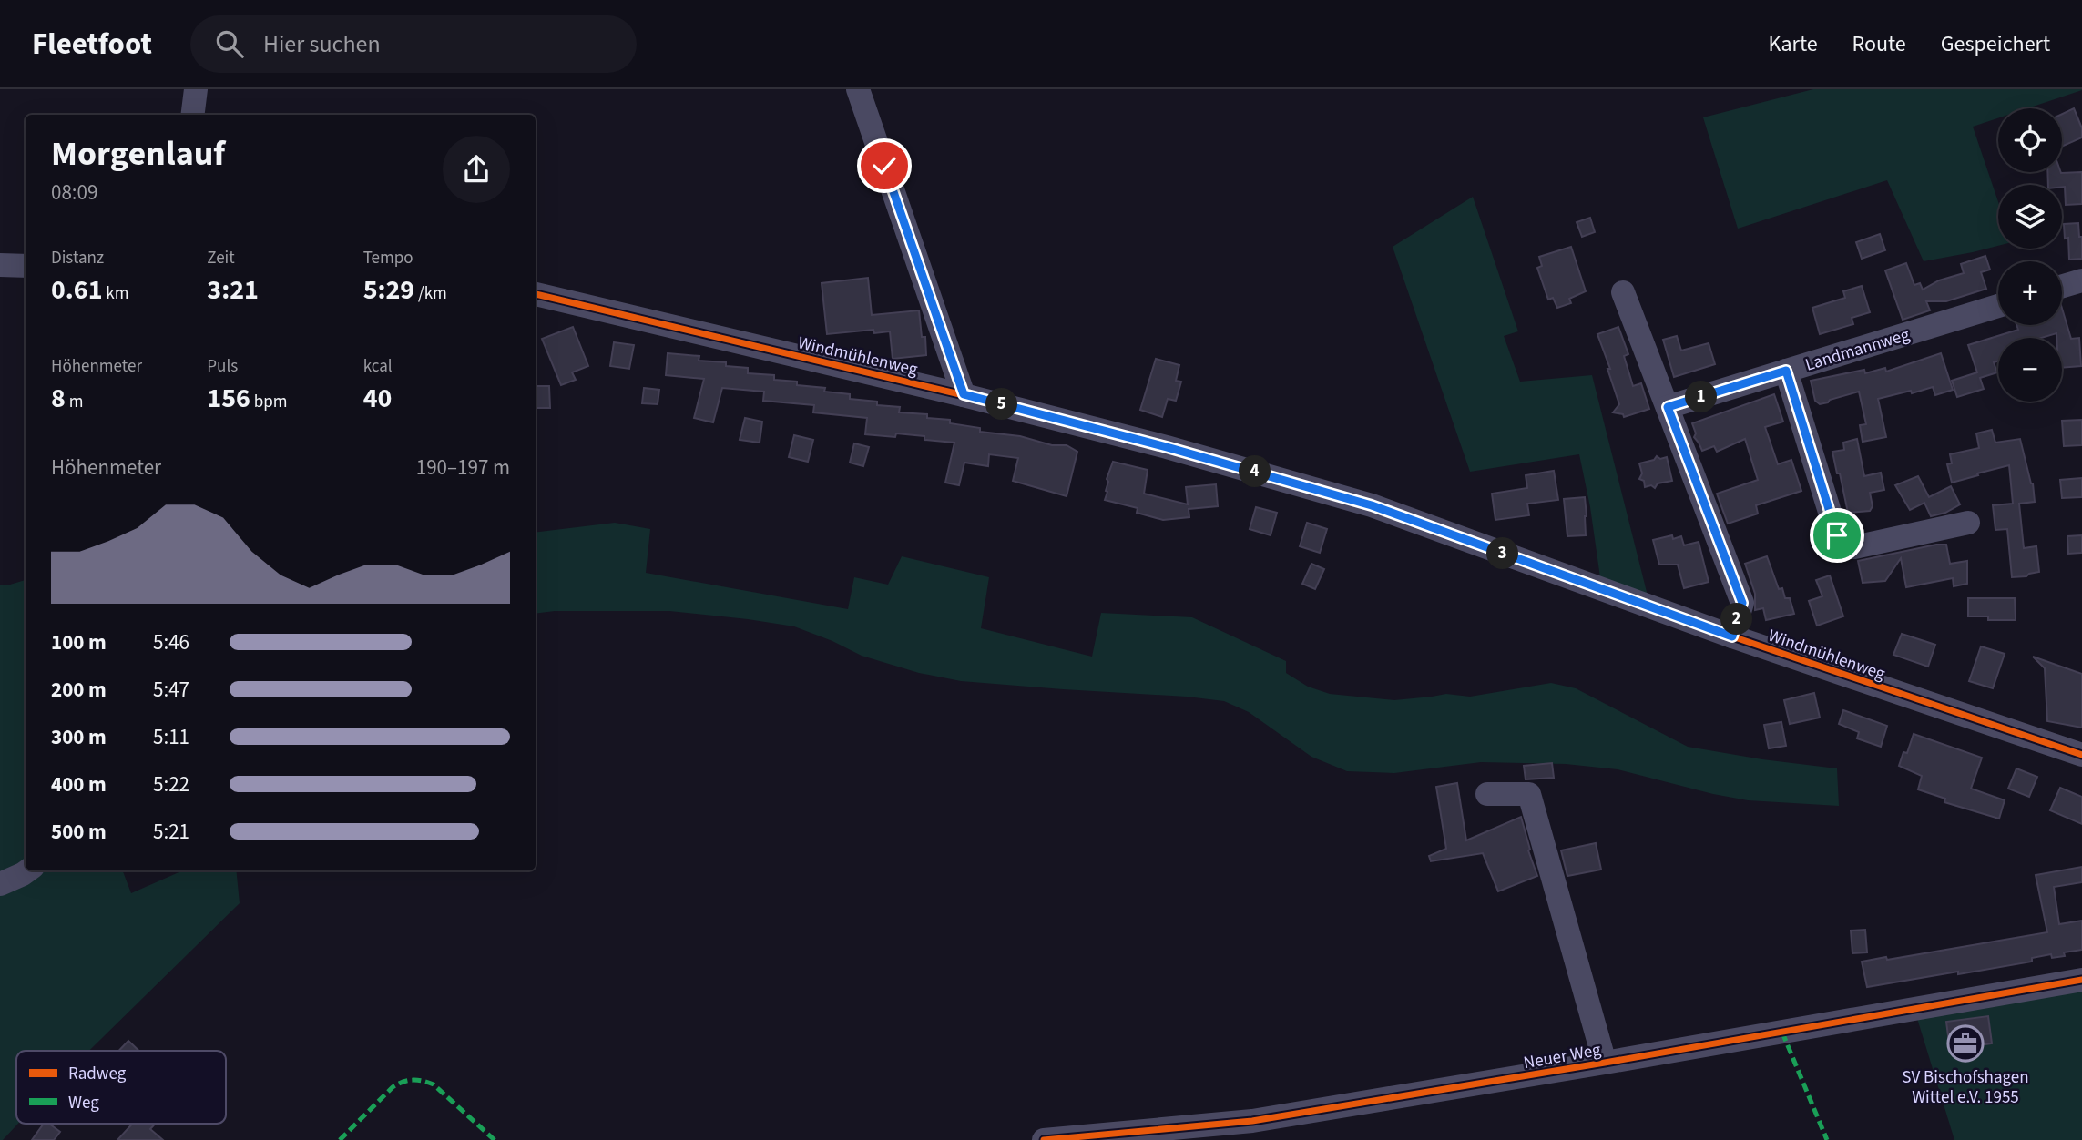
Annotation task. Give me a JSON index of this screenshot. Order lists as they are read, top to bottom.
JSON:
{
  "streets": {
    "street": ["Landmannweg", "Windmühlenweg", "Neuer Weg"]
  },
  "places": {
    "office": ["SV Bischofshagen Wittel e.V. 1955"]
  },
  "legend": ["Radweg", "Weg"],
  "page": {
    "header": "Fleetfoot",
    "search": "Hier suchen",
    "nav": ["Karte", "Route", "Gespeichert"],
    "map_buttons": ["+", "−"],
    "heading": ["Morgenlauf", "08:09"],
    "stats": [
      ["Distanz", "0.61 km"],
      ["Zeit", "3:21"],
      ["Tempo", "5:29 /km"],
      ["Höhenmeter", "8 m"],
      ["Puls", "156 bpm"],
      ["kcal", "40"]
    ],
    "pins": [
      "1",
      "5",
      "4",
      "3",
      "2"
    ],
    "chart": ["Höhenmeter", "190–197 m"],
    "list": [
      {
        "name": "100 m",
        "note": "5:46"
      },
      {
        "name": "200 m",
        "note": "5:47"
      },
      {
        "name": "300 m",
        "note": "5:11"
      },
      {
        "name": "400 m",
        "note": "5:22"
      },
      {
        "name": "500 m",
        "note": "5:21"
      }
    ]
  }
}
